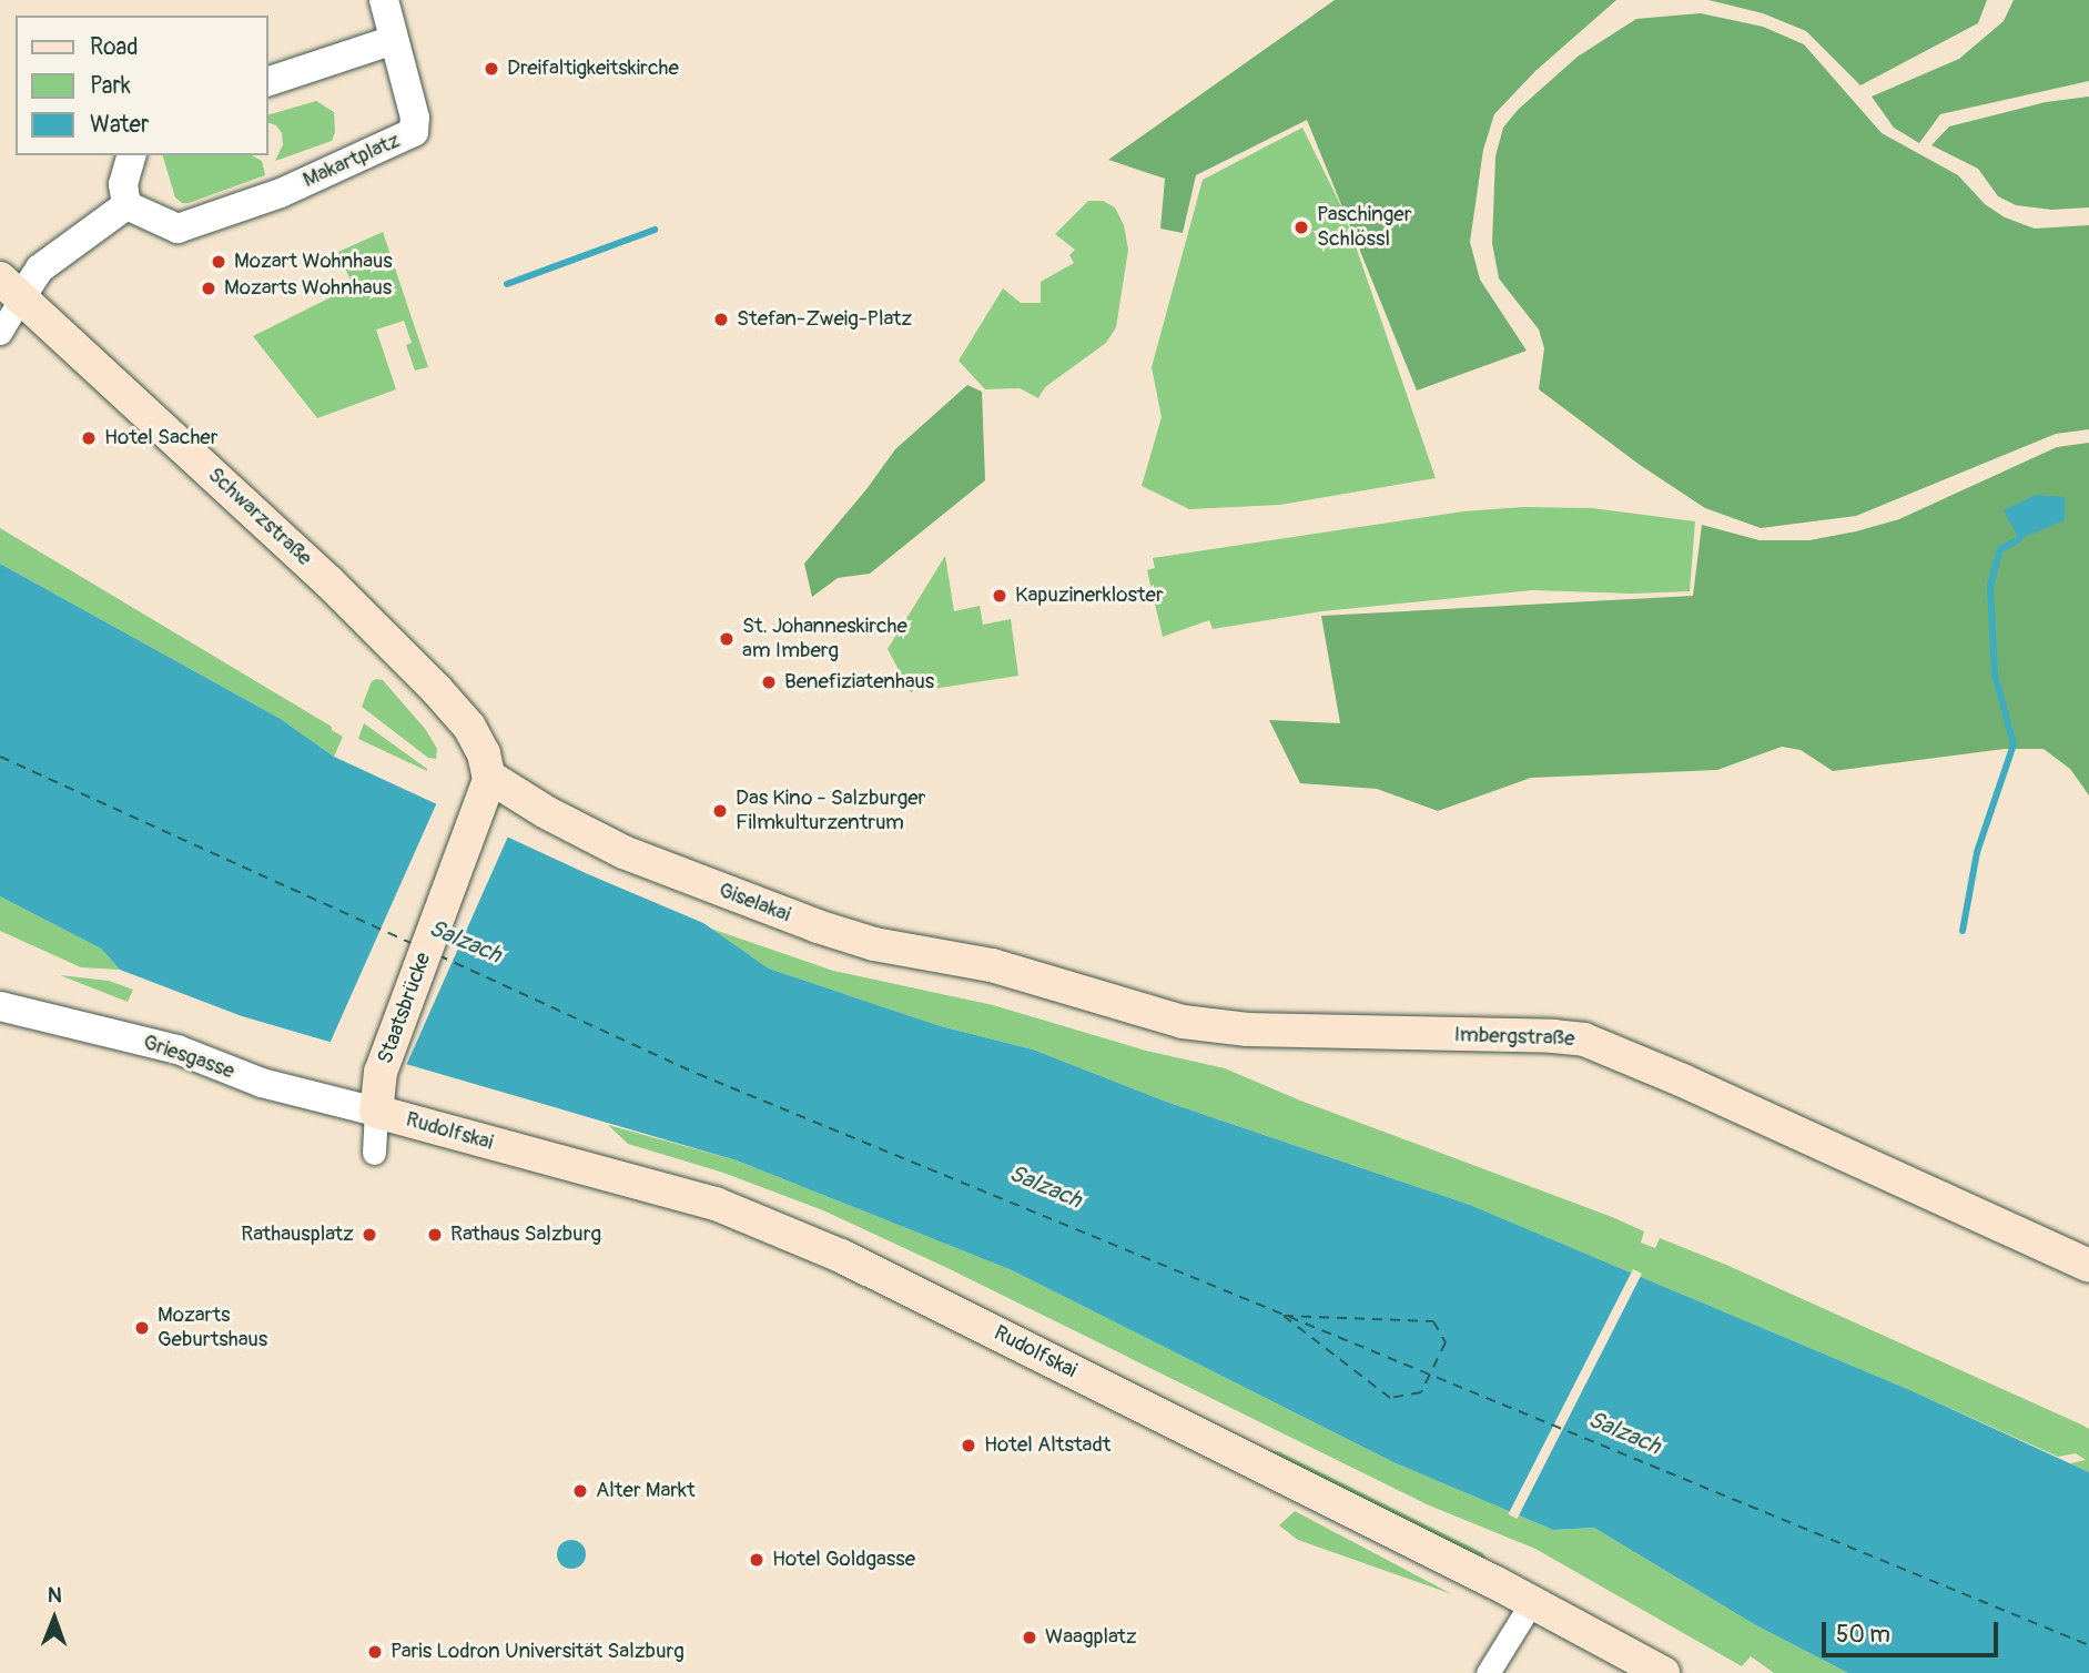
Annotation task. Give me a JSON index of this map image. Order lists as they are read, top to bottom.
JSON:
{
  "streets": {
    "main road": [
      "Schwarzstraße",
      "Giselakai",
      "Staatsbrücke",
      "Imbergstraße",
      "Rudolfskai"
    ],
    "street": ["Makartplatz", "Griesgasse"]
  },
  "crossings": [
    ["Schwarzstraße", "Giselakai"],
    ["Schwarzstraße", "Staatsbrücke"],
    ["Giselakai", "Staatsbrücke"],
    ["Giselakai", "Imbergstraße"],
    ["Staatsbrücke", "Griesgasse"],
    ["Staatsbrücke", "Rudolfskai"],
    ["Griesgasse", "Rudolfskai"]
  ],
  "water": ["Salzach"],
  "places": [
    "Dreifaltigkeitskirche",
    "Paschinger Schlössl",
    "Mozart Wohnhaus",
    "Mozarts Wohnhaus",
    "Stefan-Zweig-Platz",
    "Hotel Sacher",
    "Kapuzinerkloster",
    "St. Johanneskirche am Imberg",
    "Benefiziatenhaus",
    "Das Kino - Salzburger Filmkulturzentrum",
    "Rathausplatz",
    "Rathaus Salzburg",
    "Mozarts Geburtshaus",
    "Hotel Altstadt",
    "Alter Markt",
    "Hotel Goldgasse",
    "Waagplatz",
    "Paris Lodron Universität Salzburg"
  ],
  "legend": ["Road", "Park", "Water"],
  "scale_bar": "50 m",
  "north": "top"
}
